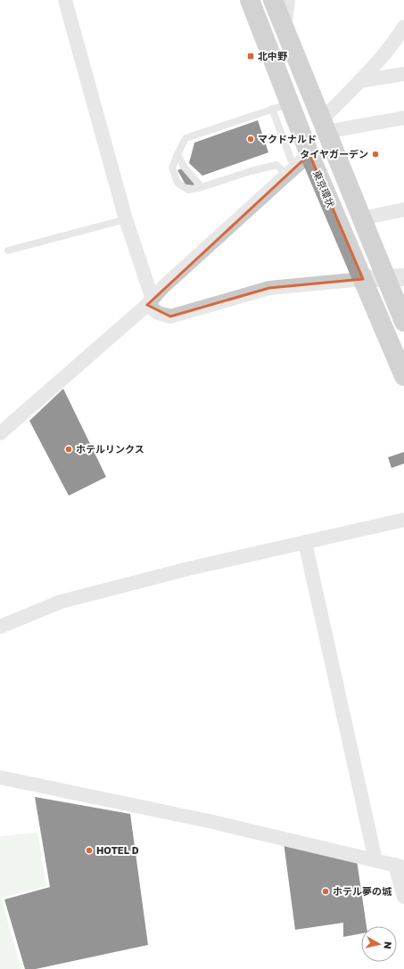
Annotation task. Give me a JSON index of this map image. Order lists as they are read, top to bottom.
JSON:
{
  "streets": {
    "highway": ["東京環状"]
  },
  "places": {
    "transit": ["北中野"],
    "other": [
      "マクドナルド",
      "タイヤガーデン",
      "ホテルリンクス",
      "HOTEL D",
      "ホテル夢の城"
    ]
  },
  "north": "right"
}
